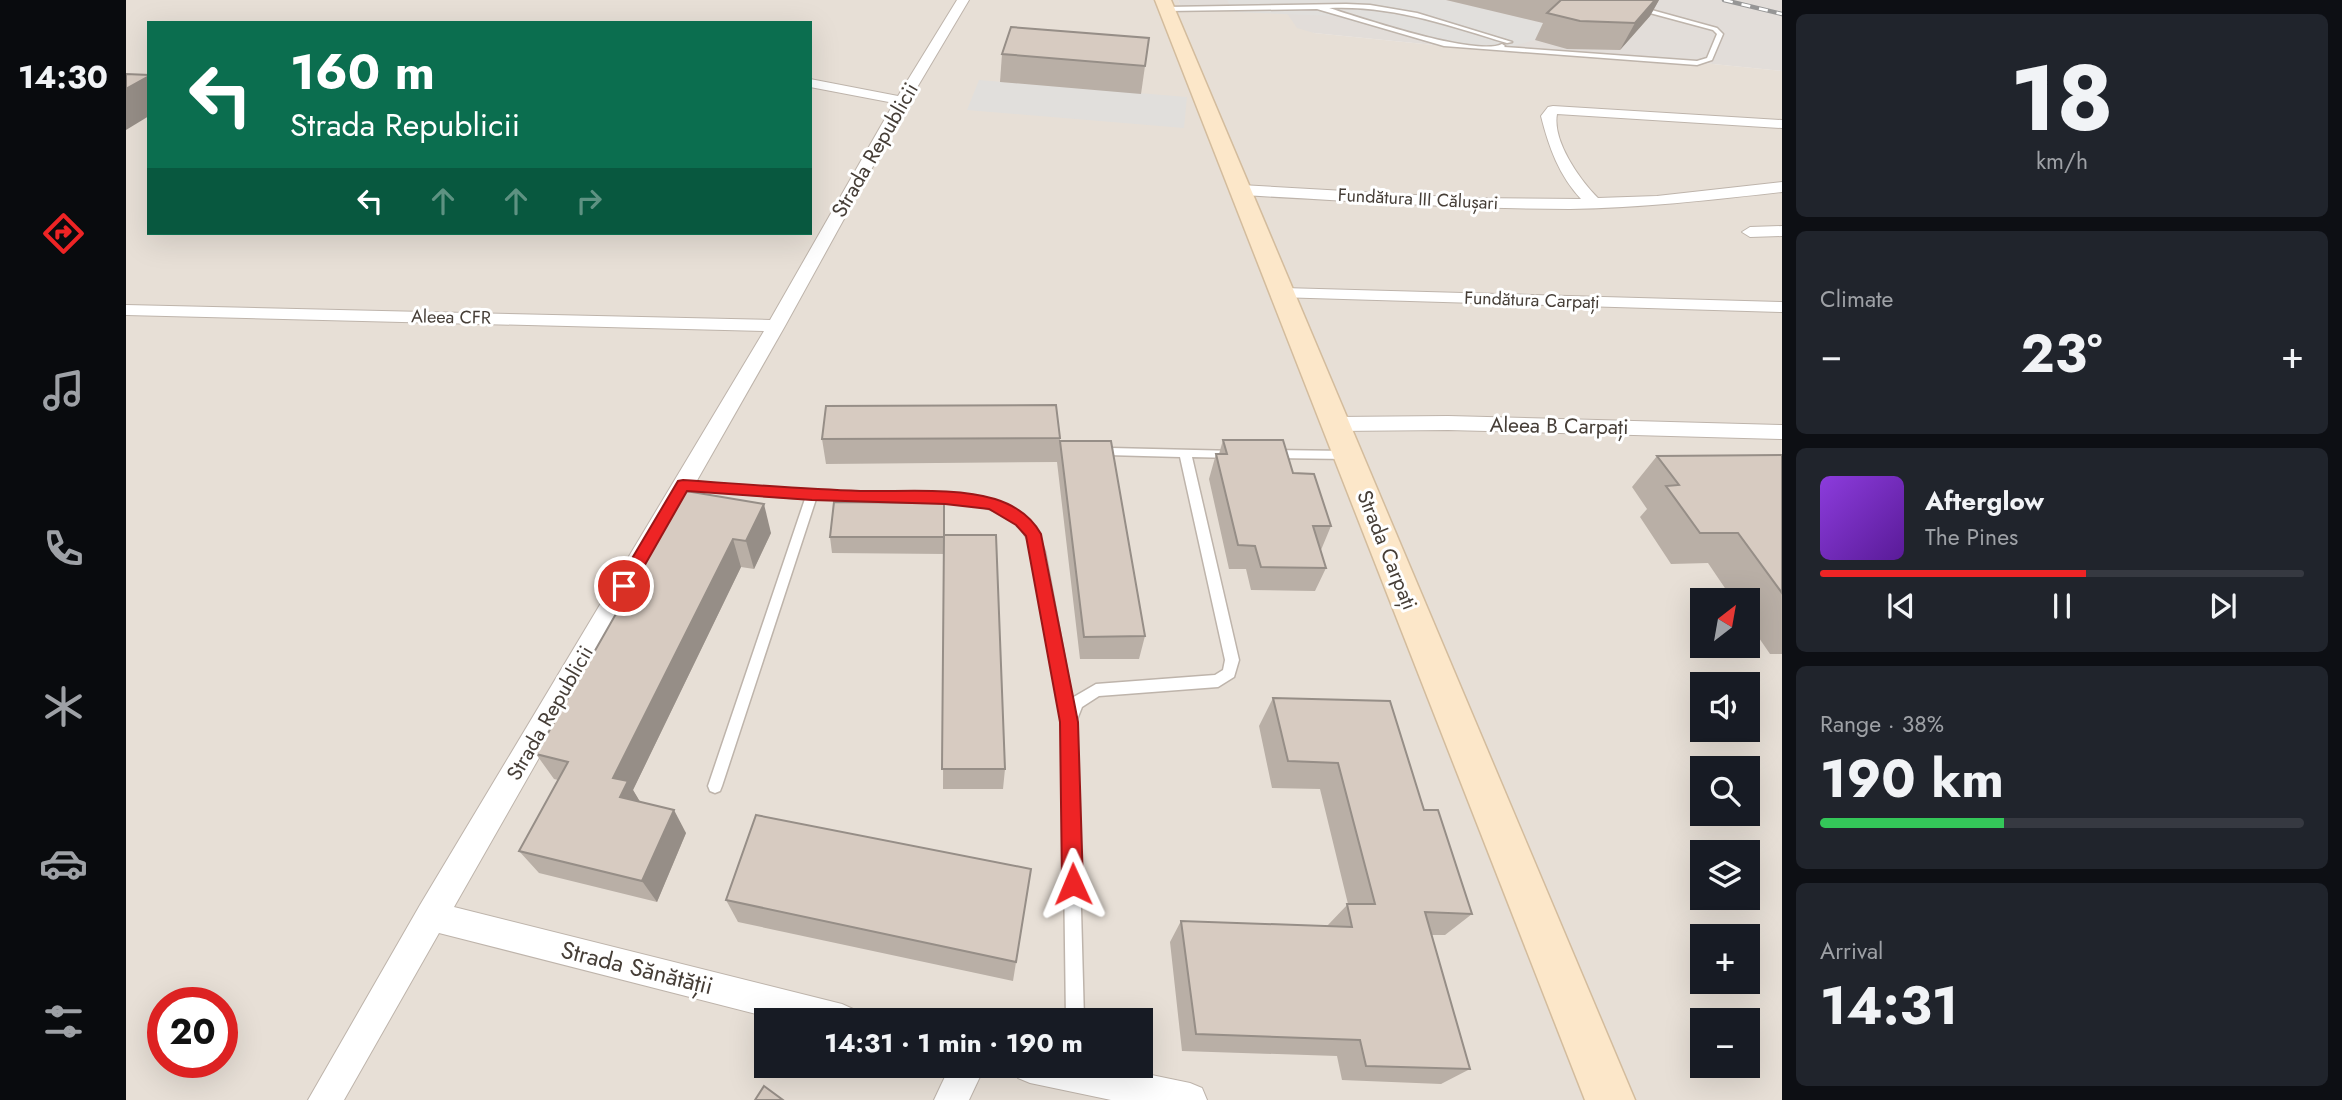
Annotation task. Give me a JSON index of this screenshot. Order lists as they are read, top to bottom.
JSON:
{
  "streets": {
    "street": [
      "Strada Republicii",
      "Fundătura III Călușari",
      "Fundătura Carpați",
      "Aleea CFR",
      "Aleea B Carpați",
      "Strada Carpați",
      "Strada Sănătății"
    ]
  },
  "crossings": [
    ["Strada Republicii", "Aleea CFR"],
    ["Strada Republicii", "Strada Sănătății"],
    ["Fundătura III Călușari", "Strada Carpați"],
    ["Fundătura Carpați", "Strada Carpați"],
    ["Aleea B Carpați", "Strada Carpați"]
  ],
  "north": "top right",
  "page": {
    "tabs": "14:30",
    "tile": [
      ["18", "km/h"],
      "Climate",
      ["Range · 38%", "190 km"],
      ["Arrival", "14:31"]
    ],
    "turn": ["160 m", "Strada Republicii"],
    "heat": ["−", "23°", "+"],
    "song": ["Afterglow", "The Pines"],
    "map_buttons": ["+", "−"],
    "limit": "20",
    "trip": "14:31 · 1 min · 190 m"
  }
}
